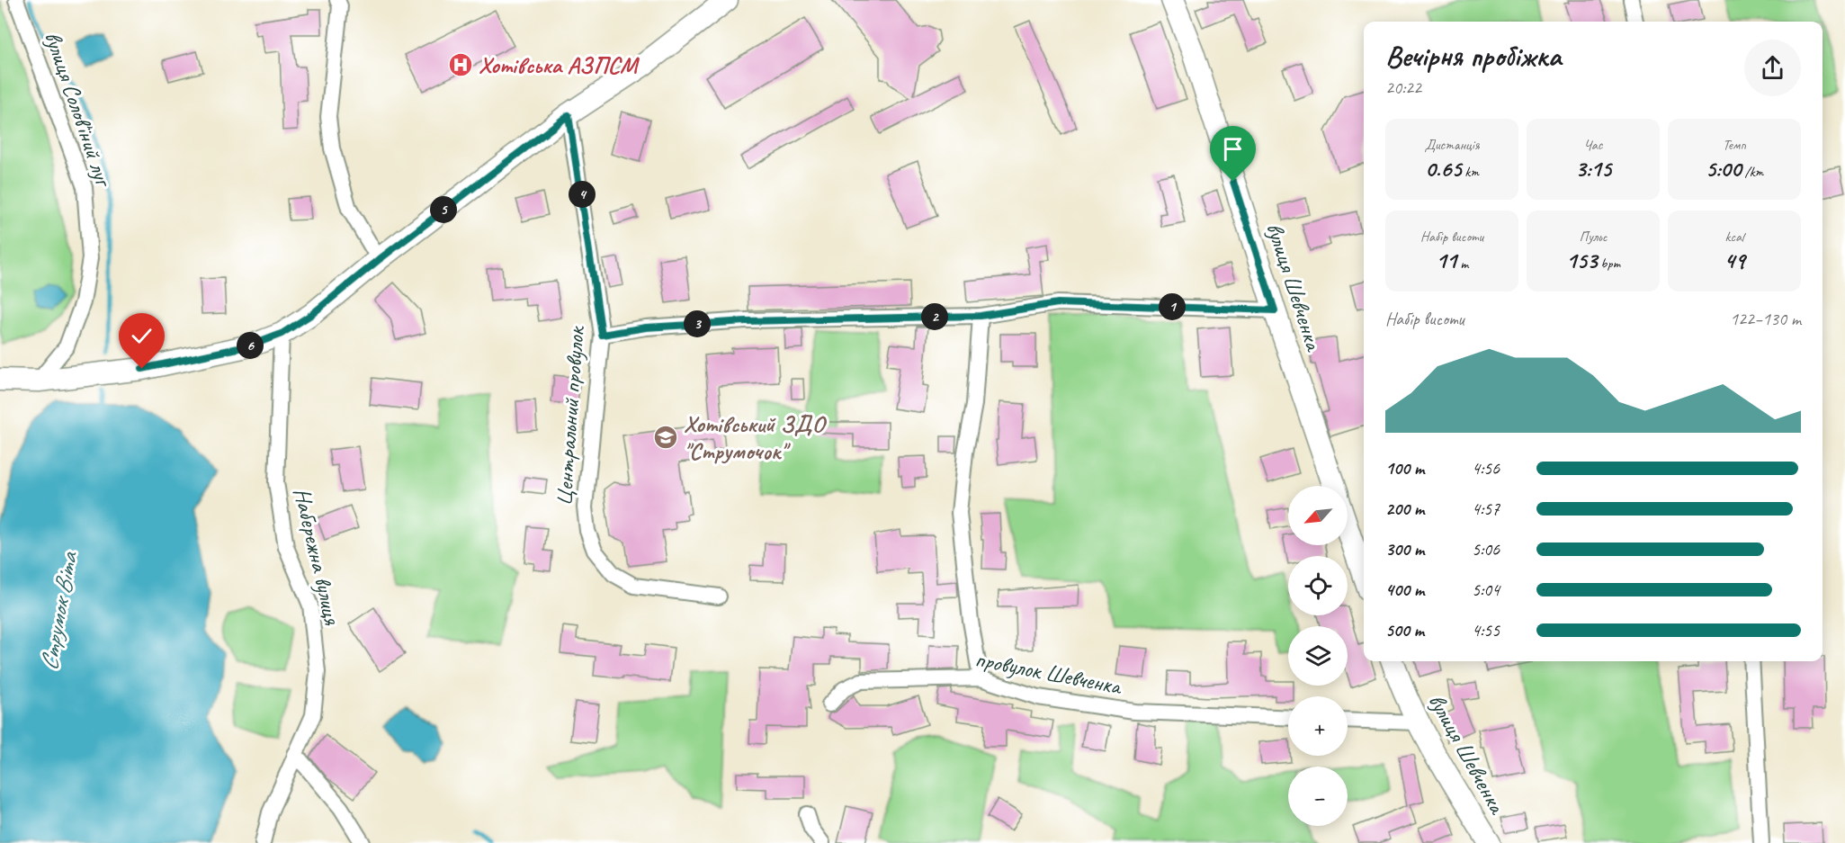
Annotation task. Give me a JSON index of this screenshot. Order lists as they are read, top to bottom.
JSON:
{
  "streets": {
    "street": [
      "вулиця Солов'їний луг",
      "вулиця Шевченка",
      "Центральний провулок",
      "Набережна вулиця",
      "провулок Шевченка"
    ]
  },
  "water": ["Струмок Віта"],
  "places": {
    "hospital": ["Хотівська АЗПСМ"],
    "school or university": ["Хотівський ЗДО \"Струмочок\""]
  },
  "north": "bottom left",
  "page": {
    "heading": ["Вечірня пробіжка", "20:22"],
    "stats": [
      ["Дистанція", "0.65 km"],
      ["Час", "3:15"],
      ["Темп", "5:00 /km"],
      ["Набір висоти", "11 m"],
      ["Пульс", "153 bpm"],
      ["kcal", "49"]
    ],
    "pins": [
      "4",
      "5",
      "1",
      "2",
      "3",
      "6"
    ],
    "chart": ["Набір висоти", "122–130 m"],
    "list": [
      {
        "name": "100 m",
        "note": "4:56"
      },
      {
        "name": "200 m",
        "note": "4:57"
      },
      {
        "name": "300 m",
        "note": "5:06"
      },
      {
        "name": "400 m",
        "note": "5:04"
      },
      {
        "name": "500 m",
        "note": "4:55"
      }
    ],
    "map_buttons": ["+", "−"]
  }
}
